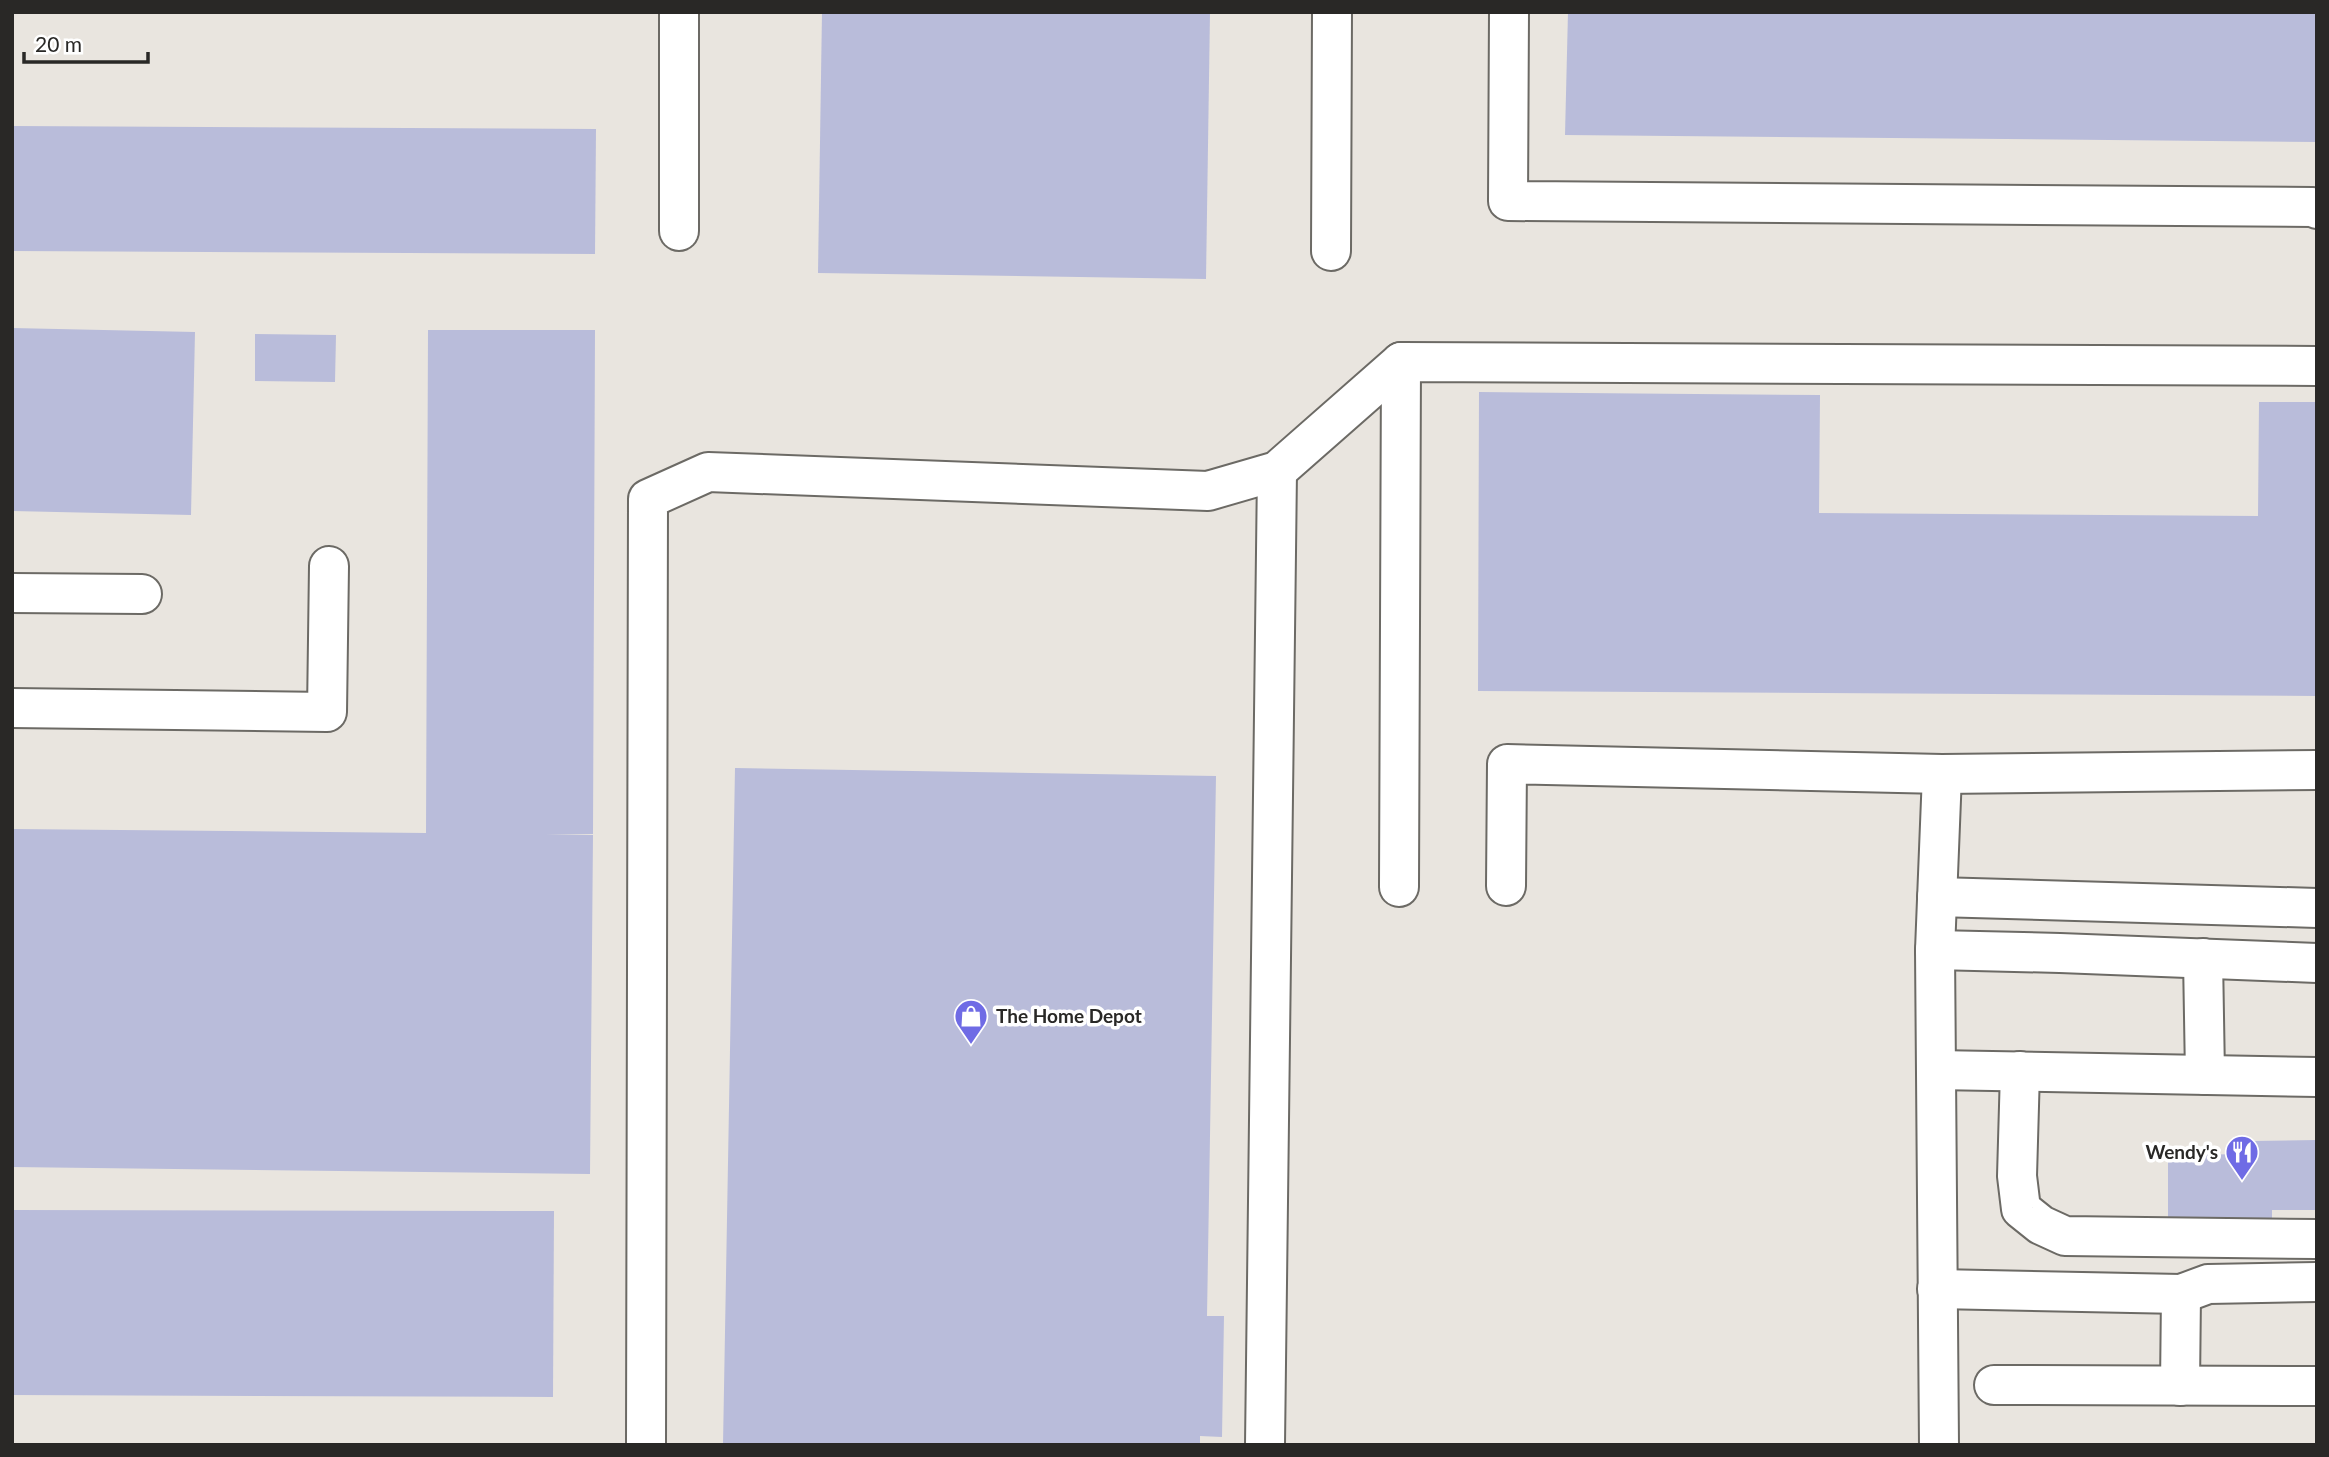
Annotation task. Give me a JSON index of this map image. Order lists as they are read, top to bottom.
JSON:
{
  "places": {
    "shop": ["The Home Depot"],
    "restaurant": ["Wendy's"]
  },
  "scale_bar": "20 m"
}
